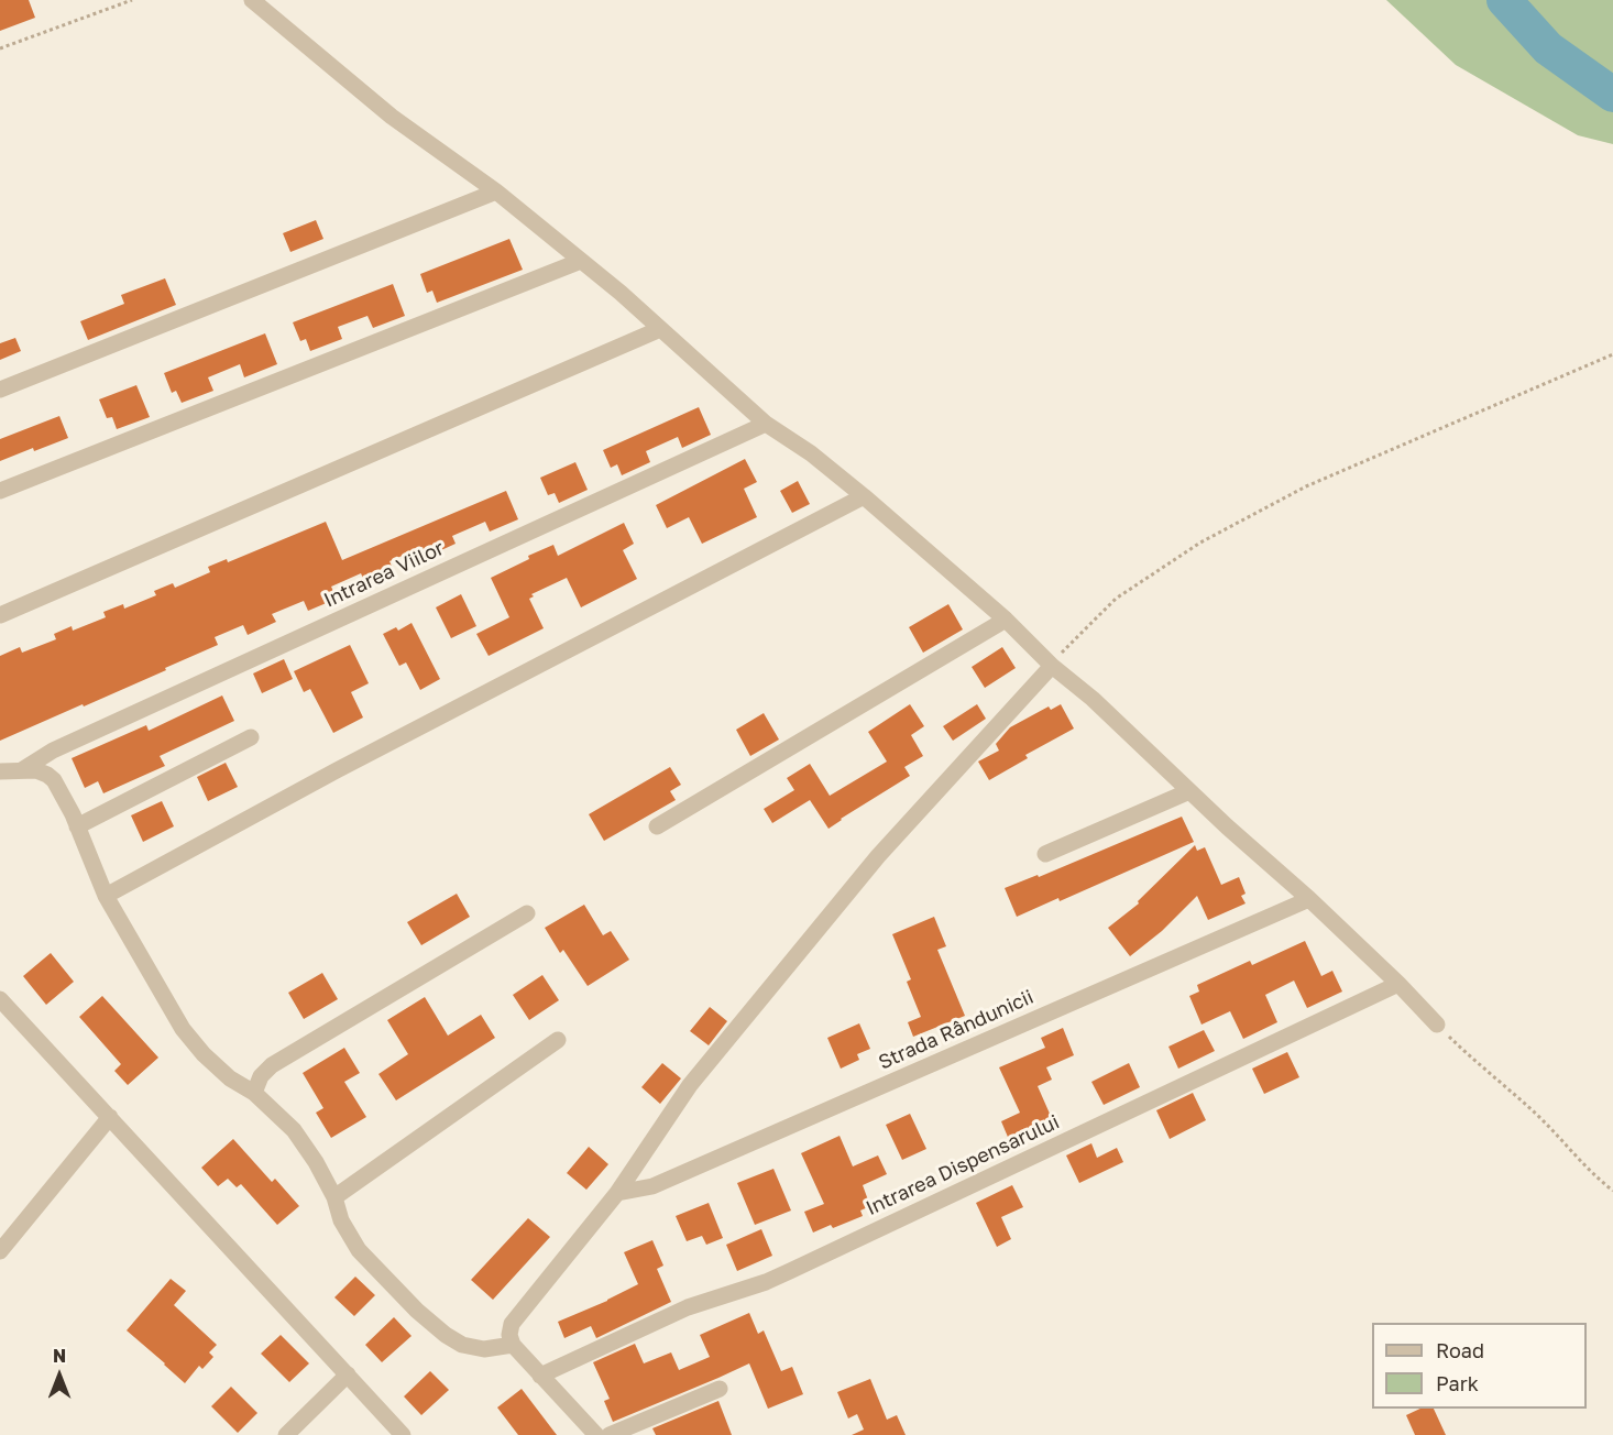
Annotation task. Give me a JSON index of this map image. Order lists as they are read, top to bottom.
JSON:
{
  "streets": {
    "street": ["Intrarea Viilor", "Strada Rândunicii", "Intrarea Dispensarului"]
  },
  "legend": ["Road", "Park"],
  "north": "top"
}
